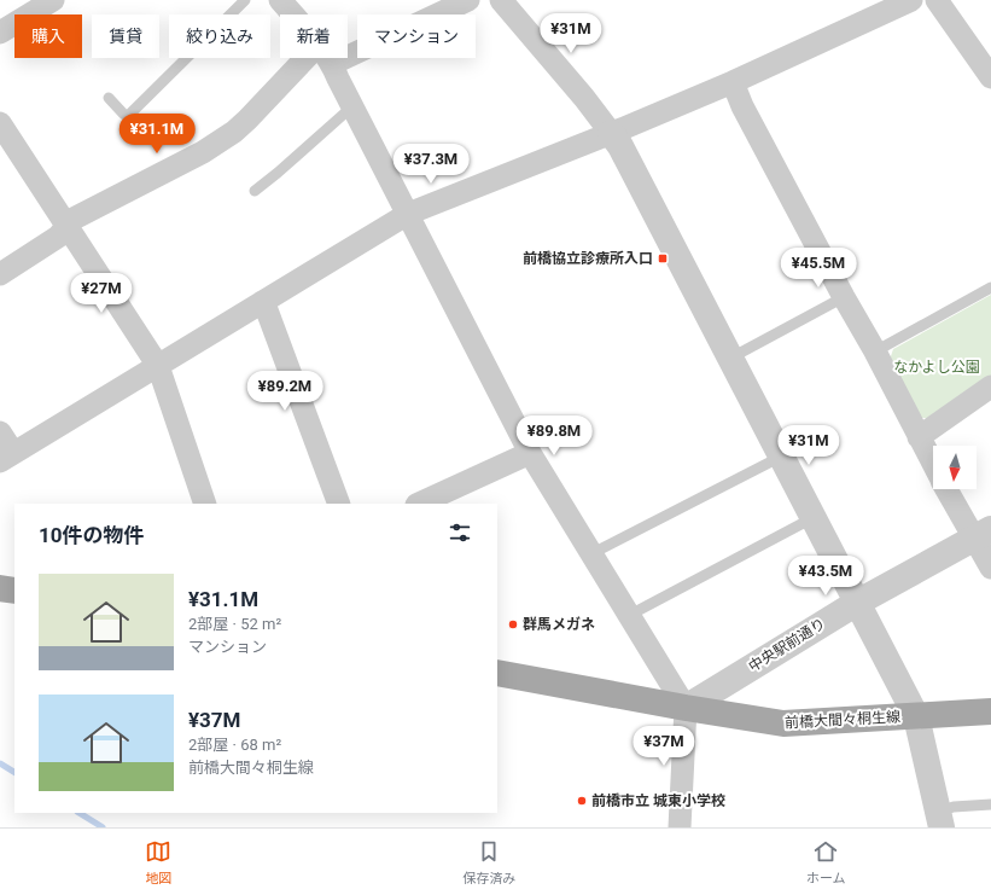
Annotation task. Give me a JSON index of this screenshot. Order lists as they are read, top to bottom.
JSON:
{
  "streets": {
    "main road": ["前橋大間々桐生線"],
    "street": ["中央駅前通り"]
  },
  "crossings": [
    ["中央駅前通り", "前橋大間々桐生線"]
  ],
  "parks": ["なかよし公園"],
  "places": {
    "transit": ["前橋協立診療所入口"],
    "other": ["群馬メガネ", "前橋市立 城東小学校"]
  },
  "north": "bottom",
  "page": {
    "price": [
      "¥31M",
      "¥31.1M",
      "¥37.3M",
      "¥45.5M",
      "¥27M",
      "¥89.2M",
      "¥89.8M",
      "¥31M",
      "¥43.5M",
      "¥37M"
    ],
    "chip": [
      "購入",
      "賃貸",
      "絞り込み",
      "新着",
      "マンション"
    ],
    "heading": "10件の物件",
    "list": [
      {
        "name": "¥31.1M",
        "note": "2部屋 · 52 m² · マンション"
      },
      {
        "name": "¥37M",
        "note": "2部屋 · 68 m² · 前橋大間々桐生線"
      }
    ],
    "tabs": ["地図", "保存済み", "ホーム"]
  }
}
